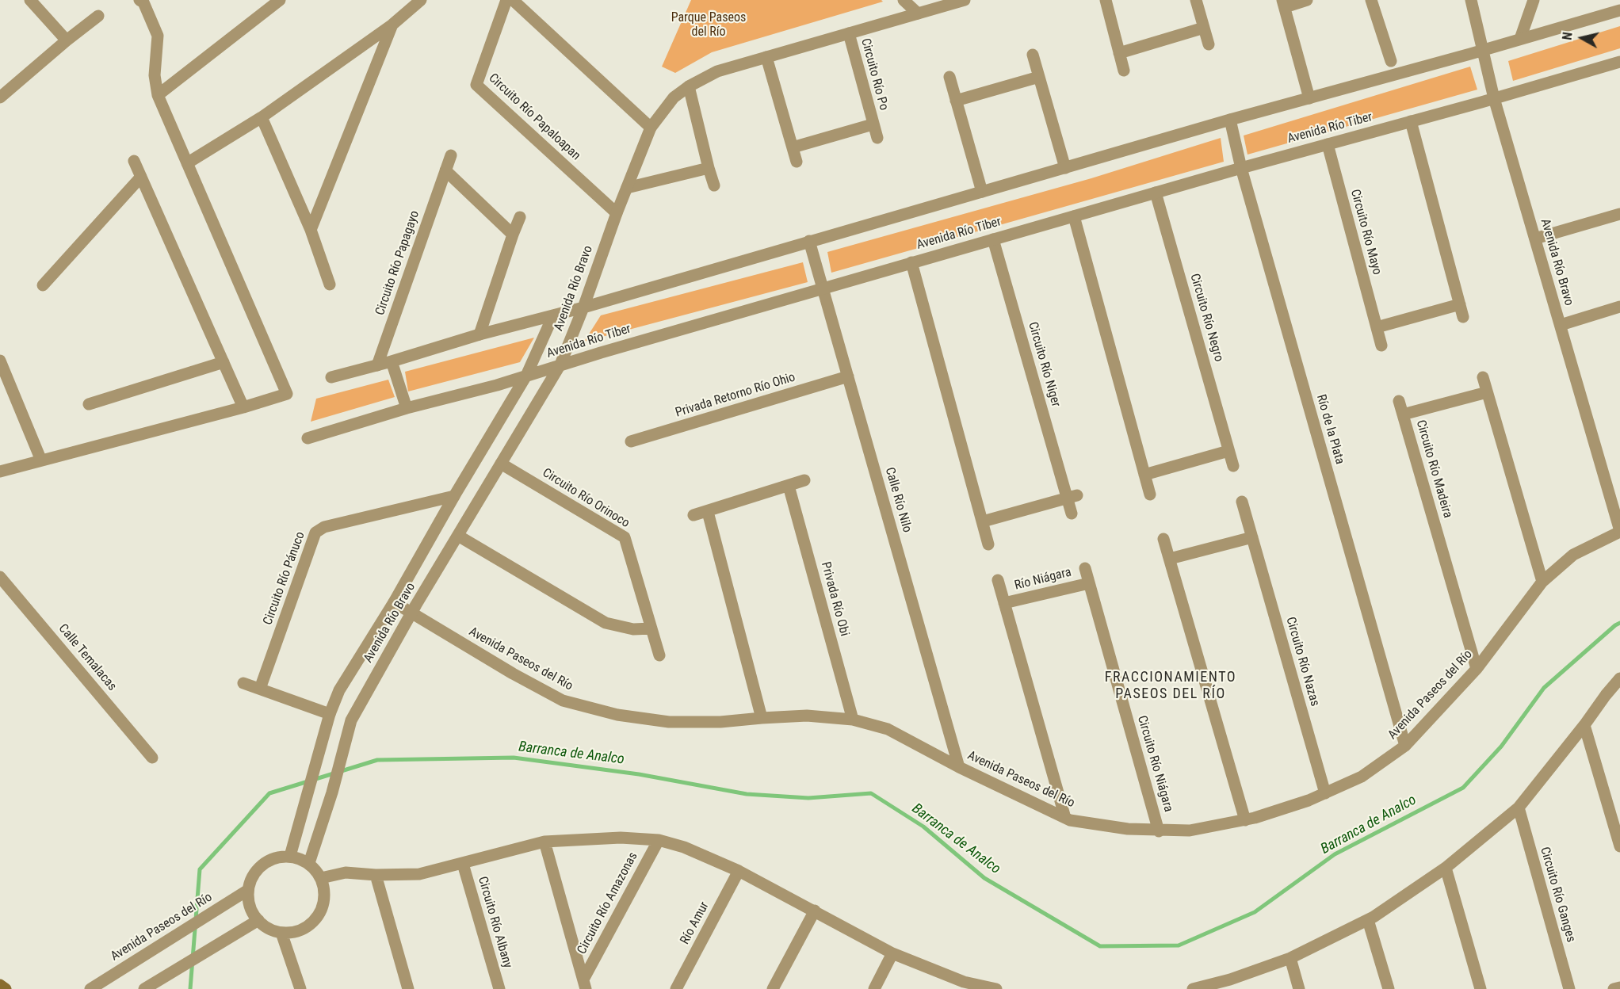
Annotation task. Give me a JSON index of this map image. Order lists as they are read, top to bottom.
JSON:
{
  "streets": {
    "street": [
      "Circuito Río Po",
      "Circuito Río Papaloapan",
      "Avenida Río Tiber",
      "Circuito Río Mayo",
      "Avenida Río Bravo",
      "Circuito Río Papagayo",
      "Circuito Río Negro",
      "Circuito Río Niger",
      "Privada Retorno Río Ohio",
      "Río de la Plata",
      "Circuito Río Madeira",
      "Circuito Río Orinoco",
      "Calle Río Nilo",
      "Circuito Río Pánuco",
      "Río Niágara",
      "Privada Río Obi",
      "Calle Temalacas",
      "Avenida Paseos del Río",
      "Circuito Río Nazas",
      "Circuito Río Niágara",
      "Circuito Río Ganges",
      "Circuito Río Amazonas",
      "Circuito Río Albany",
      "Río Amur"
    ]
  },
  "crossings": [
    ["Circuito Río Po", "Avenida Río Bravo"],
    ["Circuito Río Papaloapan", "Avenida Río Bravo"],
    ["Avenida Río Tiber", "Circuito Río Mayo"],
    ["Avenida Río Tiber", "Avenida Río Bravo"],
    ["Avenida Río Tiber", "Circuito Río Negro"],
    ["Avenida Río Tiber", "Circuito Río Niger"],
    ["Avenida Río Tiber", "Río de la Plata"],
    ["Avenida Río Tiber", "Calle Río Nilo"],
    ["Avenida Río Bravo", "Circuito Río Orinoco"],
    ["Avenida Río Bravo", "Circuito Río Pánuco"],
    ["Avenida Río Bravo", "Avenida Paseos del Río"],
    ["Privada Retorno Río Ohio", "Calle Río Nilo"],
    ["Río de la Plata", "Avenida Paseos del Río"],
    ["Circuito Río Madeira", "Avenida Paseos del Río"],
    ["Calle Río Nilo", "Avenida Paseos del Río"],
    ["Río Niágara", "Circuito Río Niágara"],
    ["Privada Río Obi", "Avenida Paseos del Río"],
    ["Avenida Paseos del Río", "Circuito Río Nazas"],
    ["Avenida Paseos del Río", "Circuito Río Niágara"]
  ],
  "districts": ["FRACCIONAMIENTO PASEOS DEL RÍO"],
  "water": ["Barranca de Analco"],
  "parks": ["Parque Paseos del Río"],
  "north": "left"
}
